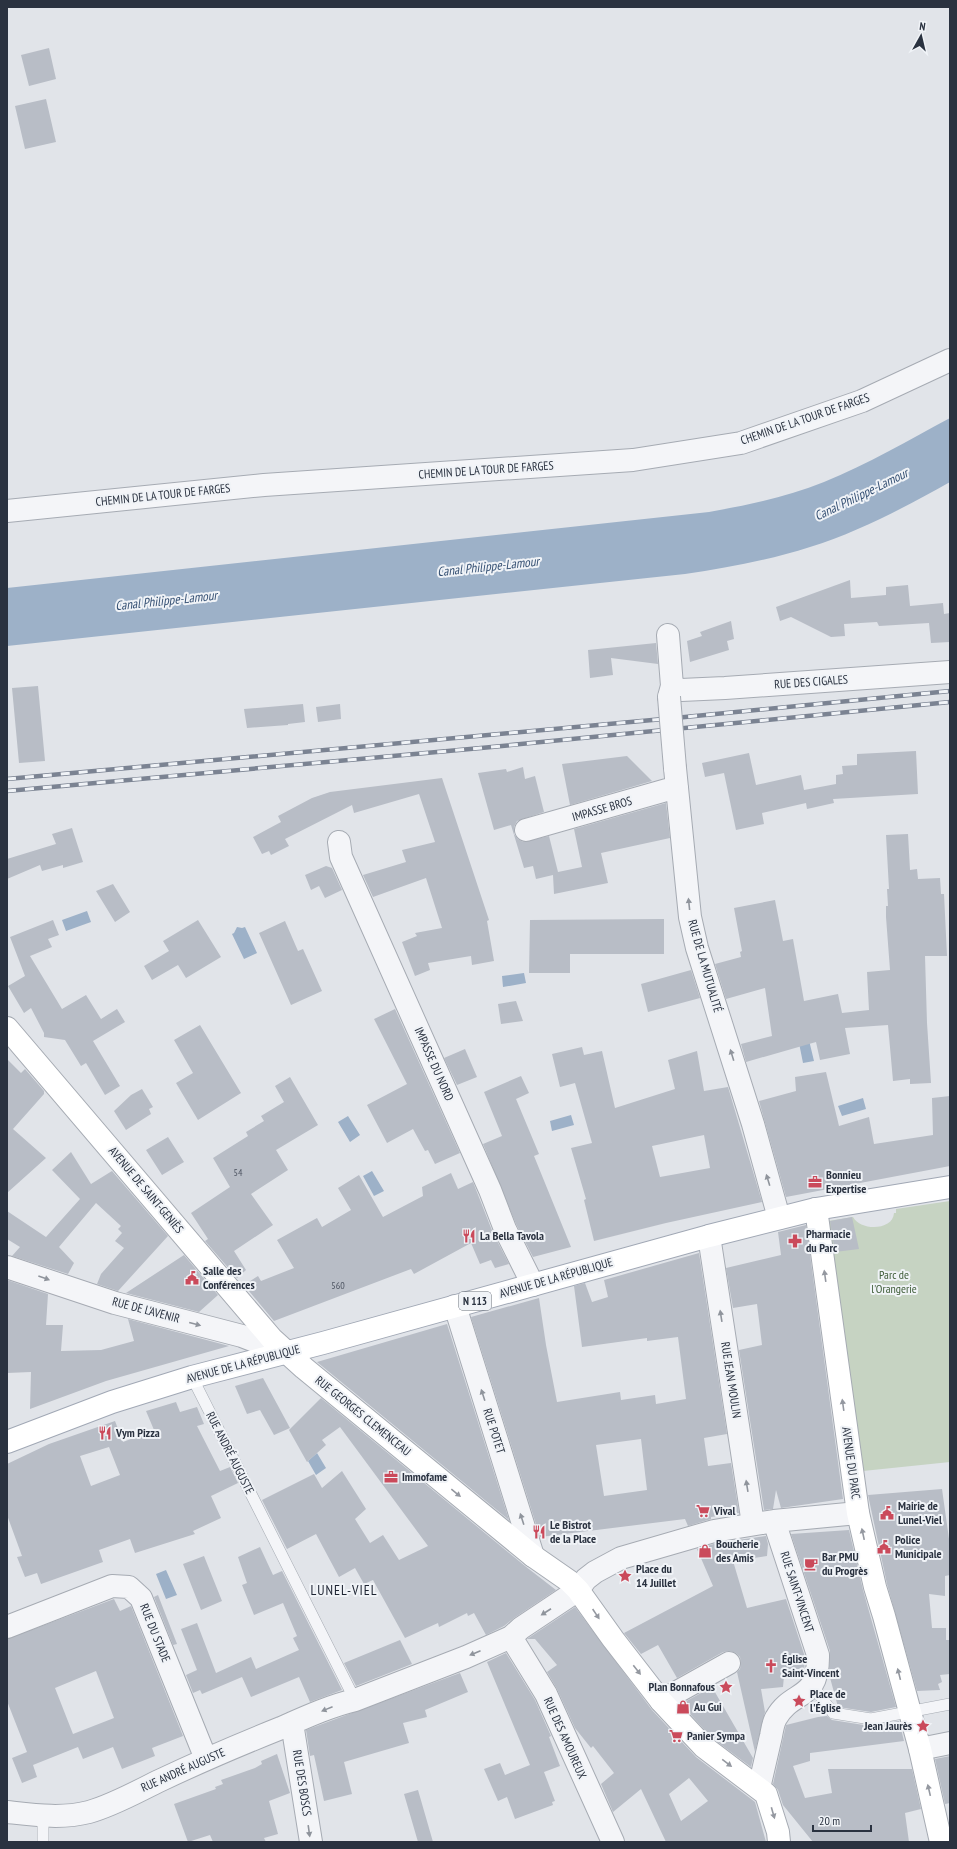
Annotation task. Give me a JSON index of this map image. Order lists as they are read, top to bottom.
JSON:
{
  "streets": {
    "street": [
      "CHEMIN DE LA TOUR DE FARGES",
      "RUE DES CIGALES",
      "IMPASSE BROS",
      "RUE DE LA MUTUALITÉ",
      "IMPASSE DU NORD",
      "AVENUE DE SAINT-GENIÈS",
      "AVENUE DE LA RÉPUBLIQUE",
      "N 113",
      "RUE DE L'AVENIR",
      "RUE JEAN MOULIN",
      "RUE GEORGES CLEMENCEAU",
      "RUE POTET",
      "RUE ANDRÉ AUGUSTE",
      "AVENUE DU PARC",
      "RUE SAINT-VINCENT",
      "RUE DU STADE",
      "RUE DES AMOUREUX",
      "RUE DES BOSCS"
    ]
  },
  "crossings": [
    ["RUE DES CIGALES", "RUE DE LA MUTUALITÉ"],
    ["IMPASSE BROS", "RUE DE LA MUTUALITÉ"],
    ["RUE DE LA MUTUALITÉ", "AVENUE DE LA RÉPUBLIQUE"],
    ["IMPASSE DU NORD", "AVENUE DE LA RÉPUBLIQUE"],
    ["AVENUE DE SAINT-GENIÈS", "AVENUE DE LA RÉPUBLIQUE"],
    ["AVENUE DE SAINT-GENIÈS", "RUE DE L'AVENIR"],
    ["AVENUE DE SAINT-GENIÈS", "RUE GEORGES CLEMENCEAU"],
    ["AVENUE DE LA RÉPUBLIQUE", "RUE DE L'AVENIR"],
    ["AVENUE DE LA RÉPUBLIQUE", "RUE JEAN MOULIN"],
    ["AVENUE DE LA RÉPUBLIQUE", "RUE GEORGES CLEMENCEAU"],
    ["AVENUE DE LA RÉPUBLIQUE", "RUE POTET"],
    ["AVENUE DE LA RÉPUBLIQUE", "RUE ANDRÉ AUGUSTE"],
    ["AVENUE DE LA RÉPUBLIQUE", "AVENUE DU PARC"],
    ["RUE DE L'AVENIR", "RUE GEORGES CLEMENCEAU"],
    ["RUE GEORGES CLEMENCEAU", "RUE POTET"],
    ["RUE ANDRÉ AUGUSTE", "RUE DU STADE"],
    ["RUE ANDRÉ AUGUSTE", "RUE DES AMOUREUX"],
    ["RUE ANDRÉ AUGUSTE", "RUE DES BOSCS"]
  ],
  "one_way": [
    "RUE DE LA MUTUALITÉ",
    "RUE DE L'AVENIR",
    "RUE JEAN MOULIN",
    "RUE GEORGES CLEMENCEAU",
    "RUE POTET",
    "AVENUE DU PARC",
    "RUE DES BOSCS"
  ],
  "districts": ["LUNEL-VIEL"],
  "water": ["Canal Philippe-Lamour"],
  "parks": ["Parc de l'Orangerie"],
  "places": {
    "office": ["Bonnieu Expertise", "Immofame"],
    "restaurant": ["La Bella Tavola", "Vym Pizza", "Le Bistrot de la Place"],
    "pharmacy": ["Pharmacie du Parc"],
    "public building": ["Salle des Conférences", "Mairie de Lunel-Viel", "Police Municipale"],
    "supermarket": ["Vival", "Panier Sympa"],
    "shop": ["Boucherie des Amis", "Au Gui"],
    "cafe": ["Bar PMU du Progrès"],
    "place": [
      "Place du 14 Juillet",
      "Plan Bonnafous",
      "Place de l'Église",
      "Jean Jaurès"
    ],
    "church": ["Église Saint-Vincent"]
  },
  "house_numbers": ["54", "560"],
  "scale_bar": "20 m",
  "north": "top"
}
